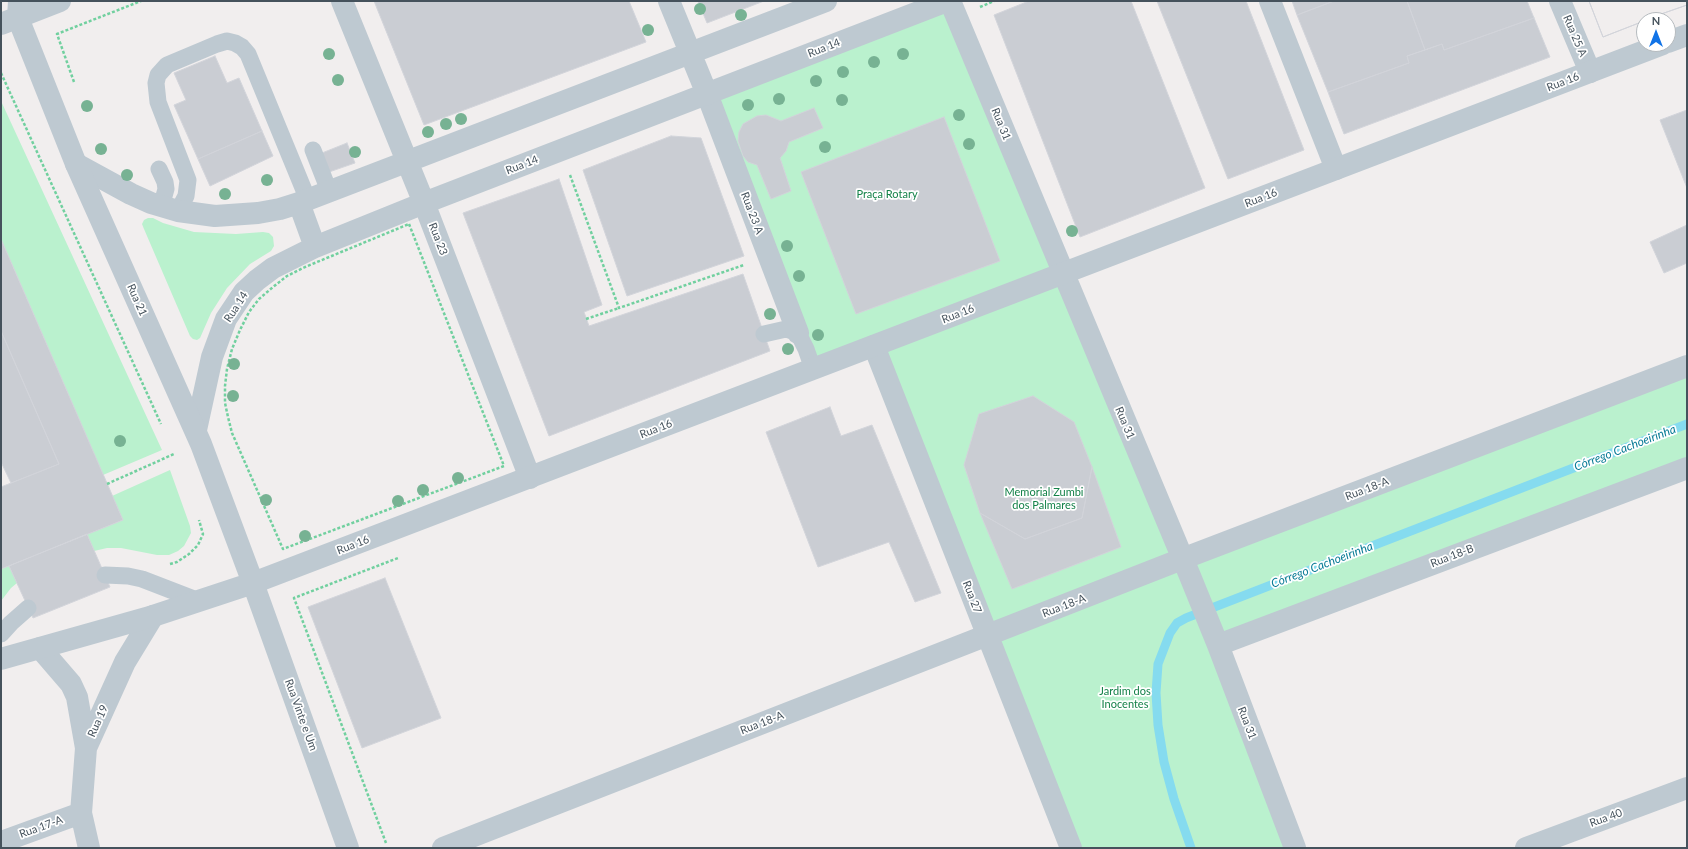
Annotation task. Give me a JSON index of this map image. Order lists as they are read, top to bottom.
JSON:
{
  "streets": {
    "street": [
      "Rua 25 A",
      "Rua 14",
      "Rua 16",
      "Rua 31",
      "Rua 23 A",
      "Rua 23",
      "Rua 21",
      "Rua 18-A",
      "Rua 18-B",
      "Rua 27",
      "Rua Vinte e Um",
      "Rua 19",
      "Rua 40",
      "Rua 17-A"
    ]
  },
  "crossings": [
    ["Rua 25 A", "Rua 16"],
    ["Rua 14", "Rua 23 A"],
    ["Rua 14", "Rua 23"],
    ["Rua 14", "Rua 21"],
    ["Rua 16", "Rua 31"],
    ["Rua 16", "Rua 23"],
    ["Rua 16", "Rua 21"],
    ["Rua 16", "Rua 27"],
    ["Rua 16", "Rua Vinte e Um"],
    ["Rua 16", "Rua 19"],
    ["Rua 31", "Rua 18-A"],
    ["Rua 31", "Rua 18-B"],
    ["Rua 21", "Rua Vinte e Um"],
    ["Rua 18-A", "Rua 27"]
  ],
  "water": ["Córrego Cachoeirinha"],
  "parks": ["Praça Rotary", "Memorial Zumbi dos Palmares", "Jardim dos Inocentes"],
  "north": "top"
}
